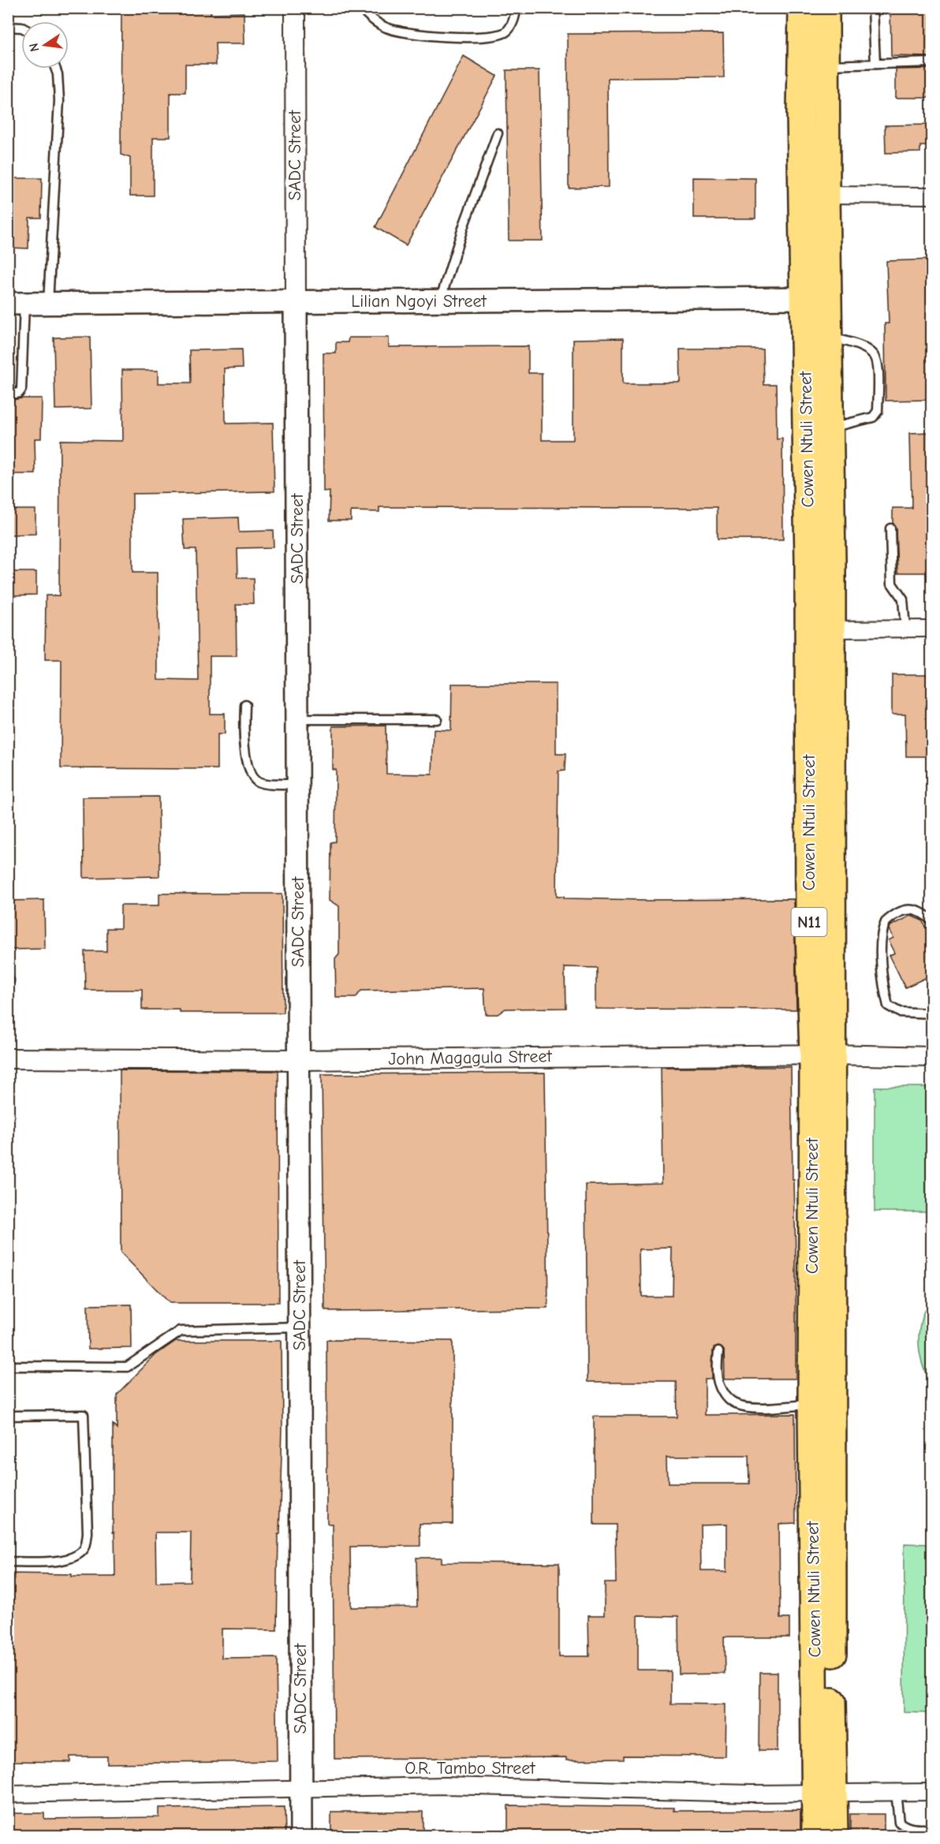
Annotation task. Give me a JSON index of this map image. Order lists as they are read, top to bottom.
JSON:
{
  "streets": {
    "highway": ["Cowen Ntuli Street", "N11"],
    "main road": ["SADC Street", "Lilian Ngoyi Street"],
    "street": ["John Magagula Street", "O.R. Tambo Street"]
  },
  "crossings": [
    ["SADC Street", "Lilian Ngoyi Street"],
    ["SADC Street", "John Magagula Street"],
    ["SADC Street", "O.R. Tambo Street"],
    ["Lilian Ngoyi Street", "Cowen Ntuli Street"],
    ["Cowen Ntuli Street", "John Magagula Street"],
    ["Cowen Ntuli Street", "O.R. Tambo Street"]
  ],
  "north": "left"
}
